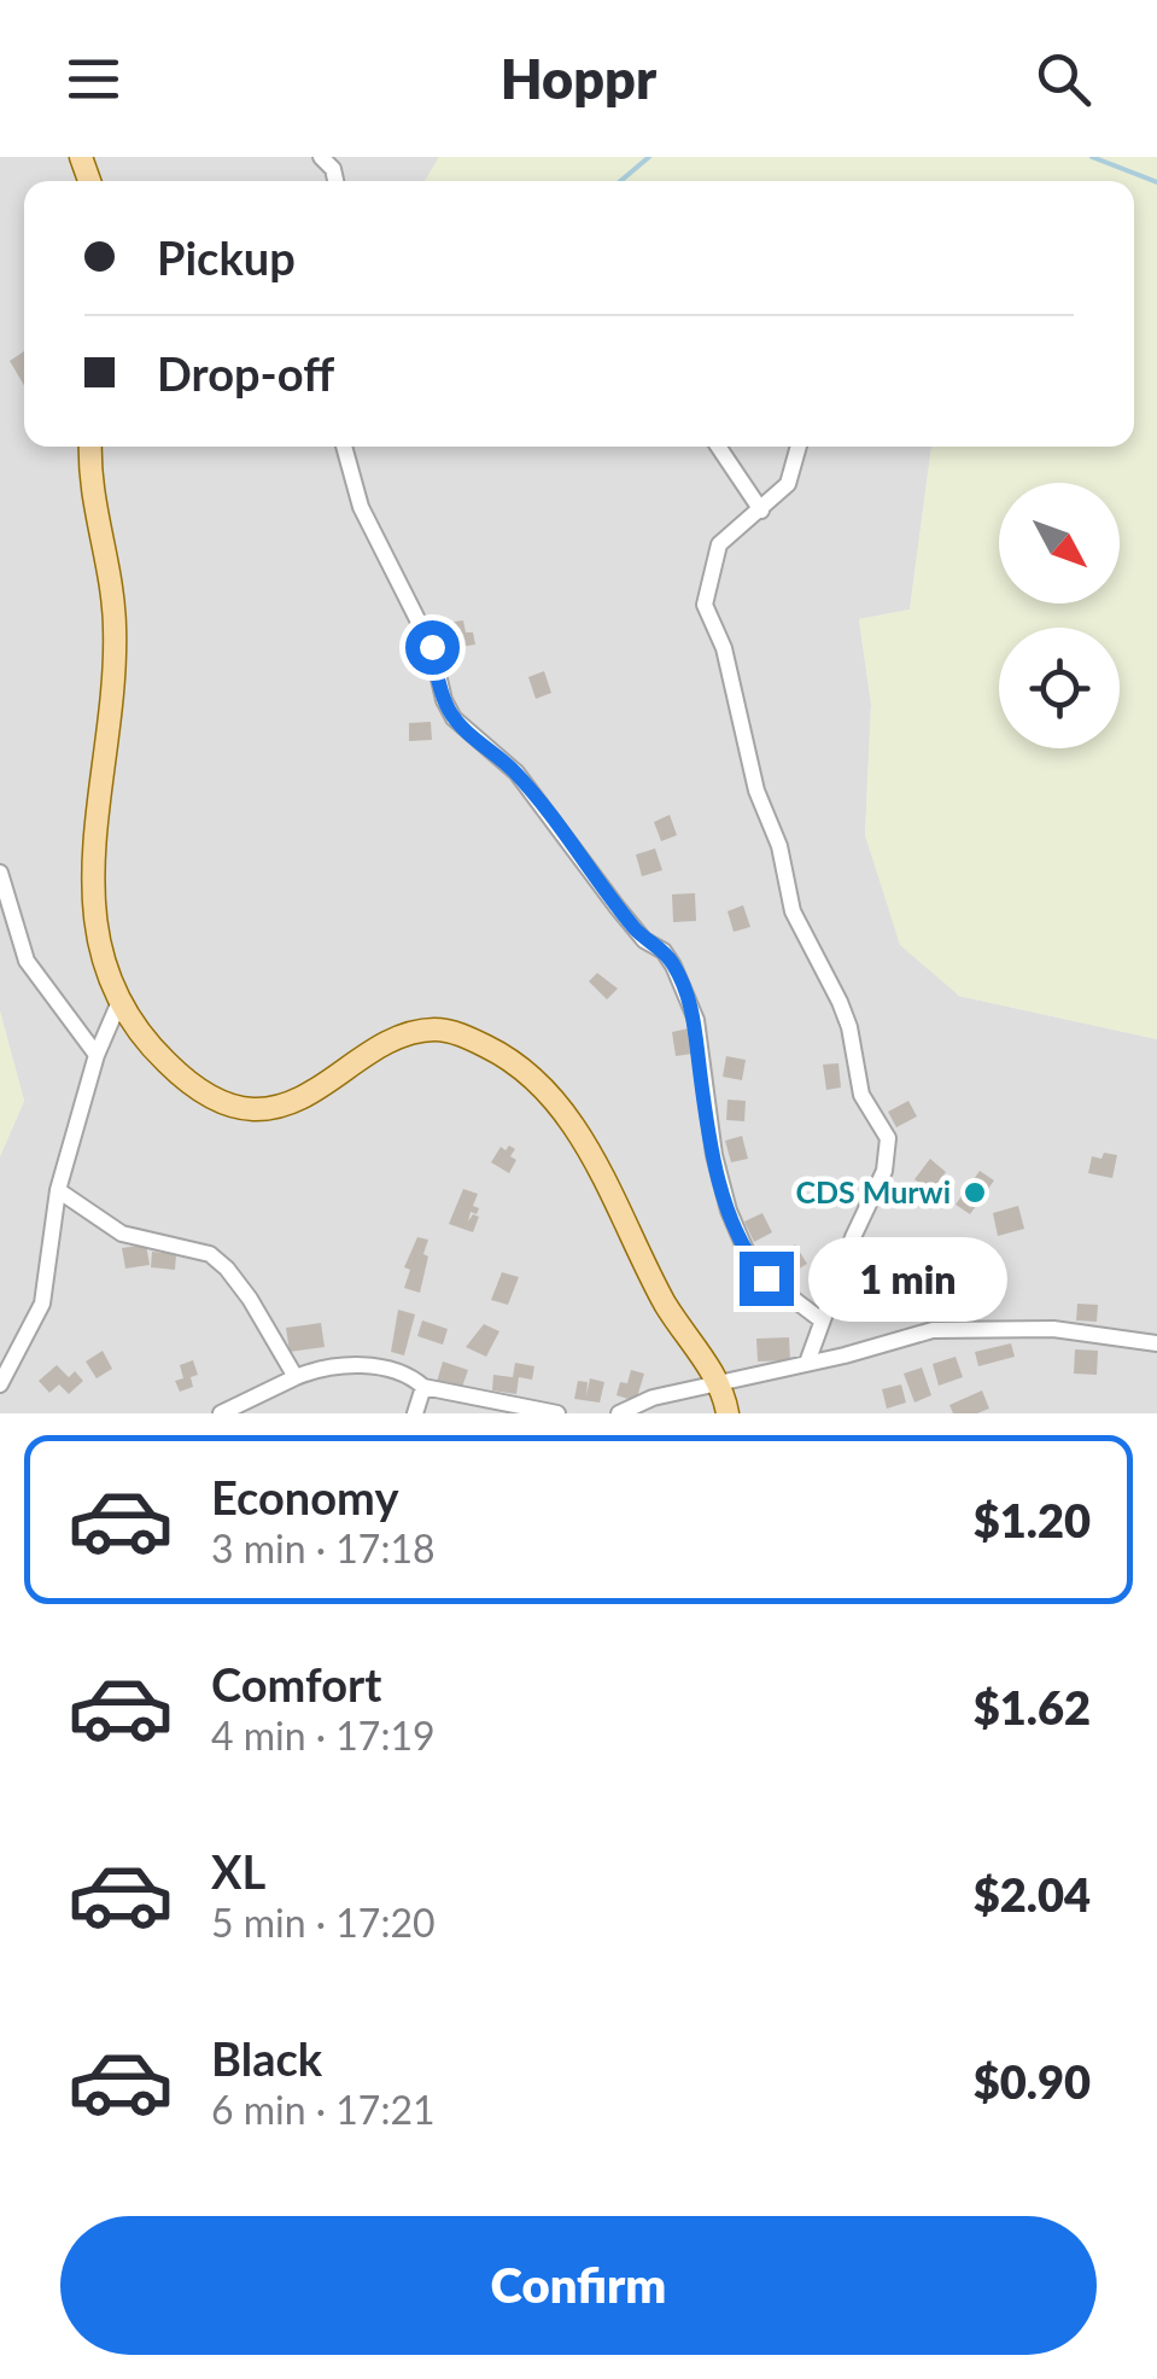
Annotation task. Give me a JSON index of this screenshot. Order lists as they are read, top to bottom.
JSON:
{
  "places": ["CDS Murwi"],
  "north": "bottom right",
  "page": {
    "header": "Hoppr",
    "banner": ["Pickup", "Drop-off"],
    "bubble": "1 min",
    "list": [
      {
        "name": "Economy",
        "note": "3 min · 17:18",
        "value": "$1.20"
      },
      {
        "name": "Comfort",
        "note": "4 min · 17:19",
        "value": "$1.62"
      },
      {
        "name": "XL",
        "note": "5 min · 17:20",
        "value": "$2.04"
      },
      {
        "name": "Black",
        "note": "6 min · 17:21",
        "value": "$0.90"
      }
    ],
    "buttons": "Confirm"
  }
}
